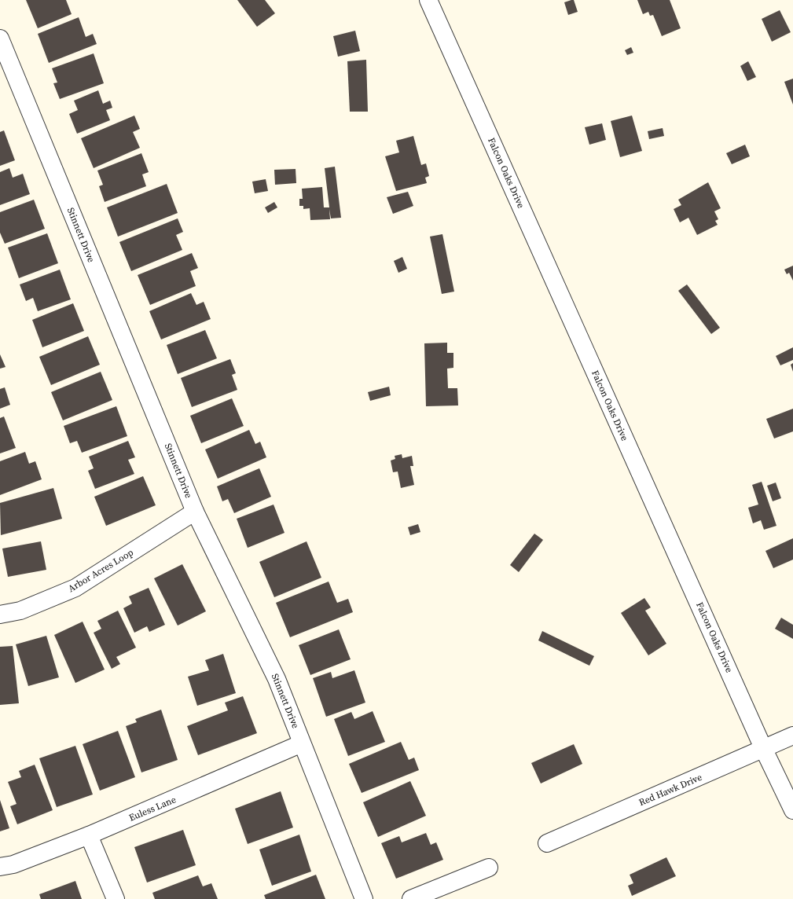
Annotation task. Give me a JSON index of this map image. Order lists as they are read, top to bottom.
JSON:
{
  "streets": {
    "street": [
      "Falcon Oaks Drive",
      "Stinnett Drive",
      "Arbor Acres Loop",
      "Red Hawk Drive",
      "Euless Lane"
    ]
  },
  "crossings": [
    ["Falcon Oaks Drive", "Red Hawk Drive"],
    ["Stinnett Drive", "Arbor Acres Loop"],
    ["Stinnett Drive", "Euless Lane"]
  ]
}
